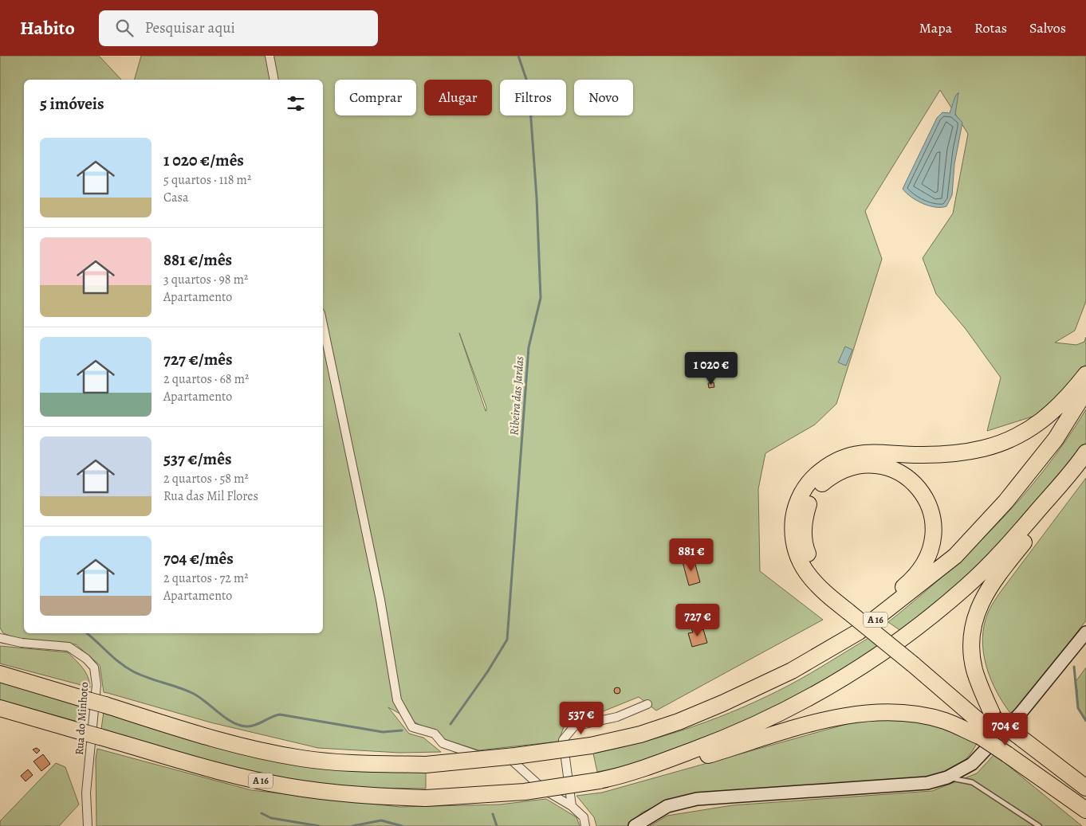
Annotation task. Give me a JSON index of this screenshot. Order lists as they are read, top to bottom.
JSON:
{
  "streets": {
    "highway": ["A 16"],
    "street": ["Rua do Minhoto"]
  },
  "water": ["Ribeira das Jardas"],
  "page": {
    "header": "Habito",
    "search": "Pesquisar aqui",
    "nav": ["Mapa", "Rotas", "Salvos"],
    "chip": [
      "Comprar",
      "Alugar",
      "Filtros",
      "Novo"
    ],
    "heading": "5 imóveis",
    "list": [
      {
        "name": "1 020 €/mês",
        "note": "5 quartos · 118 m² · Casa"
      },
      {
        "name": "881 €/mês",
        "note": "3 quartos · 98 m² · Apartamento"
      },
      {
        "name": "727 €/mês",
        "note": "2 quartos · 68 m² · Apartamento"
      },
      {
        "name": "537 €/mês",
        "note": "2 quartos · 58 m² · Rua das Mil Flores"
      },
      {
        "name": "704 €/mês",
        "note": "2 quartos · 72 m² · Apartamento"
      }
    ],
    "price": [
      "1 020 €",
      "881 €",
      "727 €",
      "537 €",
      "704 €"
    ]
  }
}
